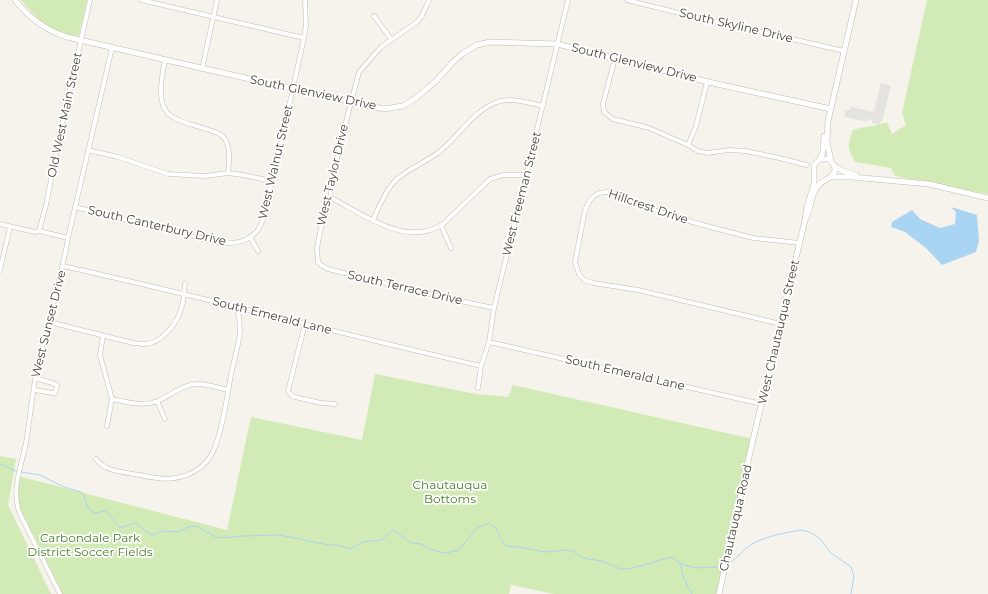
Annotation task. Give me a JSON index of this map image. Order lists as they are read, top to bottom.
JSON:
{
  "streets": {
    "street": [
      "South Skyline Drive",
      "South Glenview Drive",
      "Old West Main Street",
      "West Walnut Street",
      "West Taylor Drive",
      "West Freeman Street",
      "Hillcrest Drive",
      "South Canterbury Drive",
      "South Terrace Drive",
      "South Emerald Lane",
      "West Sunset Drive",
      "West Chautauqua Street",
      "Chautauqua Road"
    ]
  },
  "crossings": [
    ["South Skyline Drive", "West Chautauqua Street"],
    ["South Glenview Drive", "Old West Main Street"],
    ["South Glenview Drive", "West Walnut Street"],
    ["South Glenview Drive", "West Taylor Drive"],
    ["South Glenview Drive", "West Freeman Street"],
    ["South Glenview Drive", "West Sunset Drive"],
    ["South Glenview Drive", "West Chautauqua Street"],
    ["West Walnut Street", "South Canterbury Drive"],
    ["West Taylor Drive", "South Terrace Drive"],
    ["West Freeman Street", "South Terrace Drive"],
    ["West Freeman Street", "South Emerald Lane"],
    ["Hillcrest Drive", "West Chautauqua Street"],
    ["South Canterbury Drive", "West Sunset Drive"],
    ["South Emerald Lane", "West Sunset Drive"],
    ["South Emerald Lane", "West Chautauqua Street"],
    ["West Chautauqua Street", "Chautauqua Road"]
  ],
  "parks": ["Chautauqua Bottoms", "Carbondale Park District Soccer Fields"]
}
